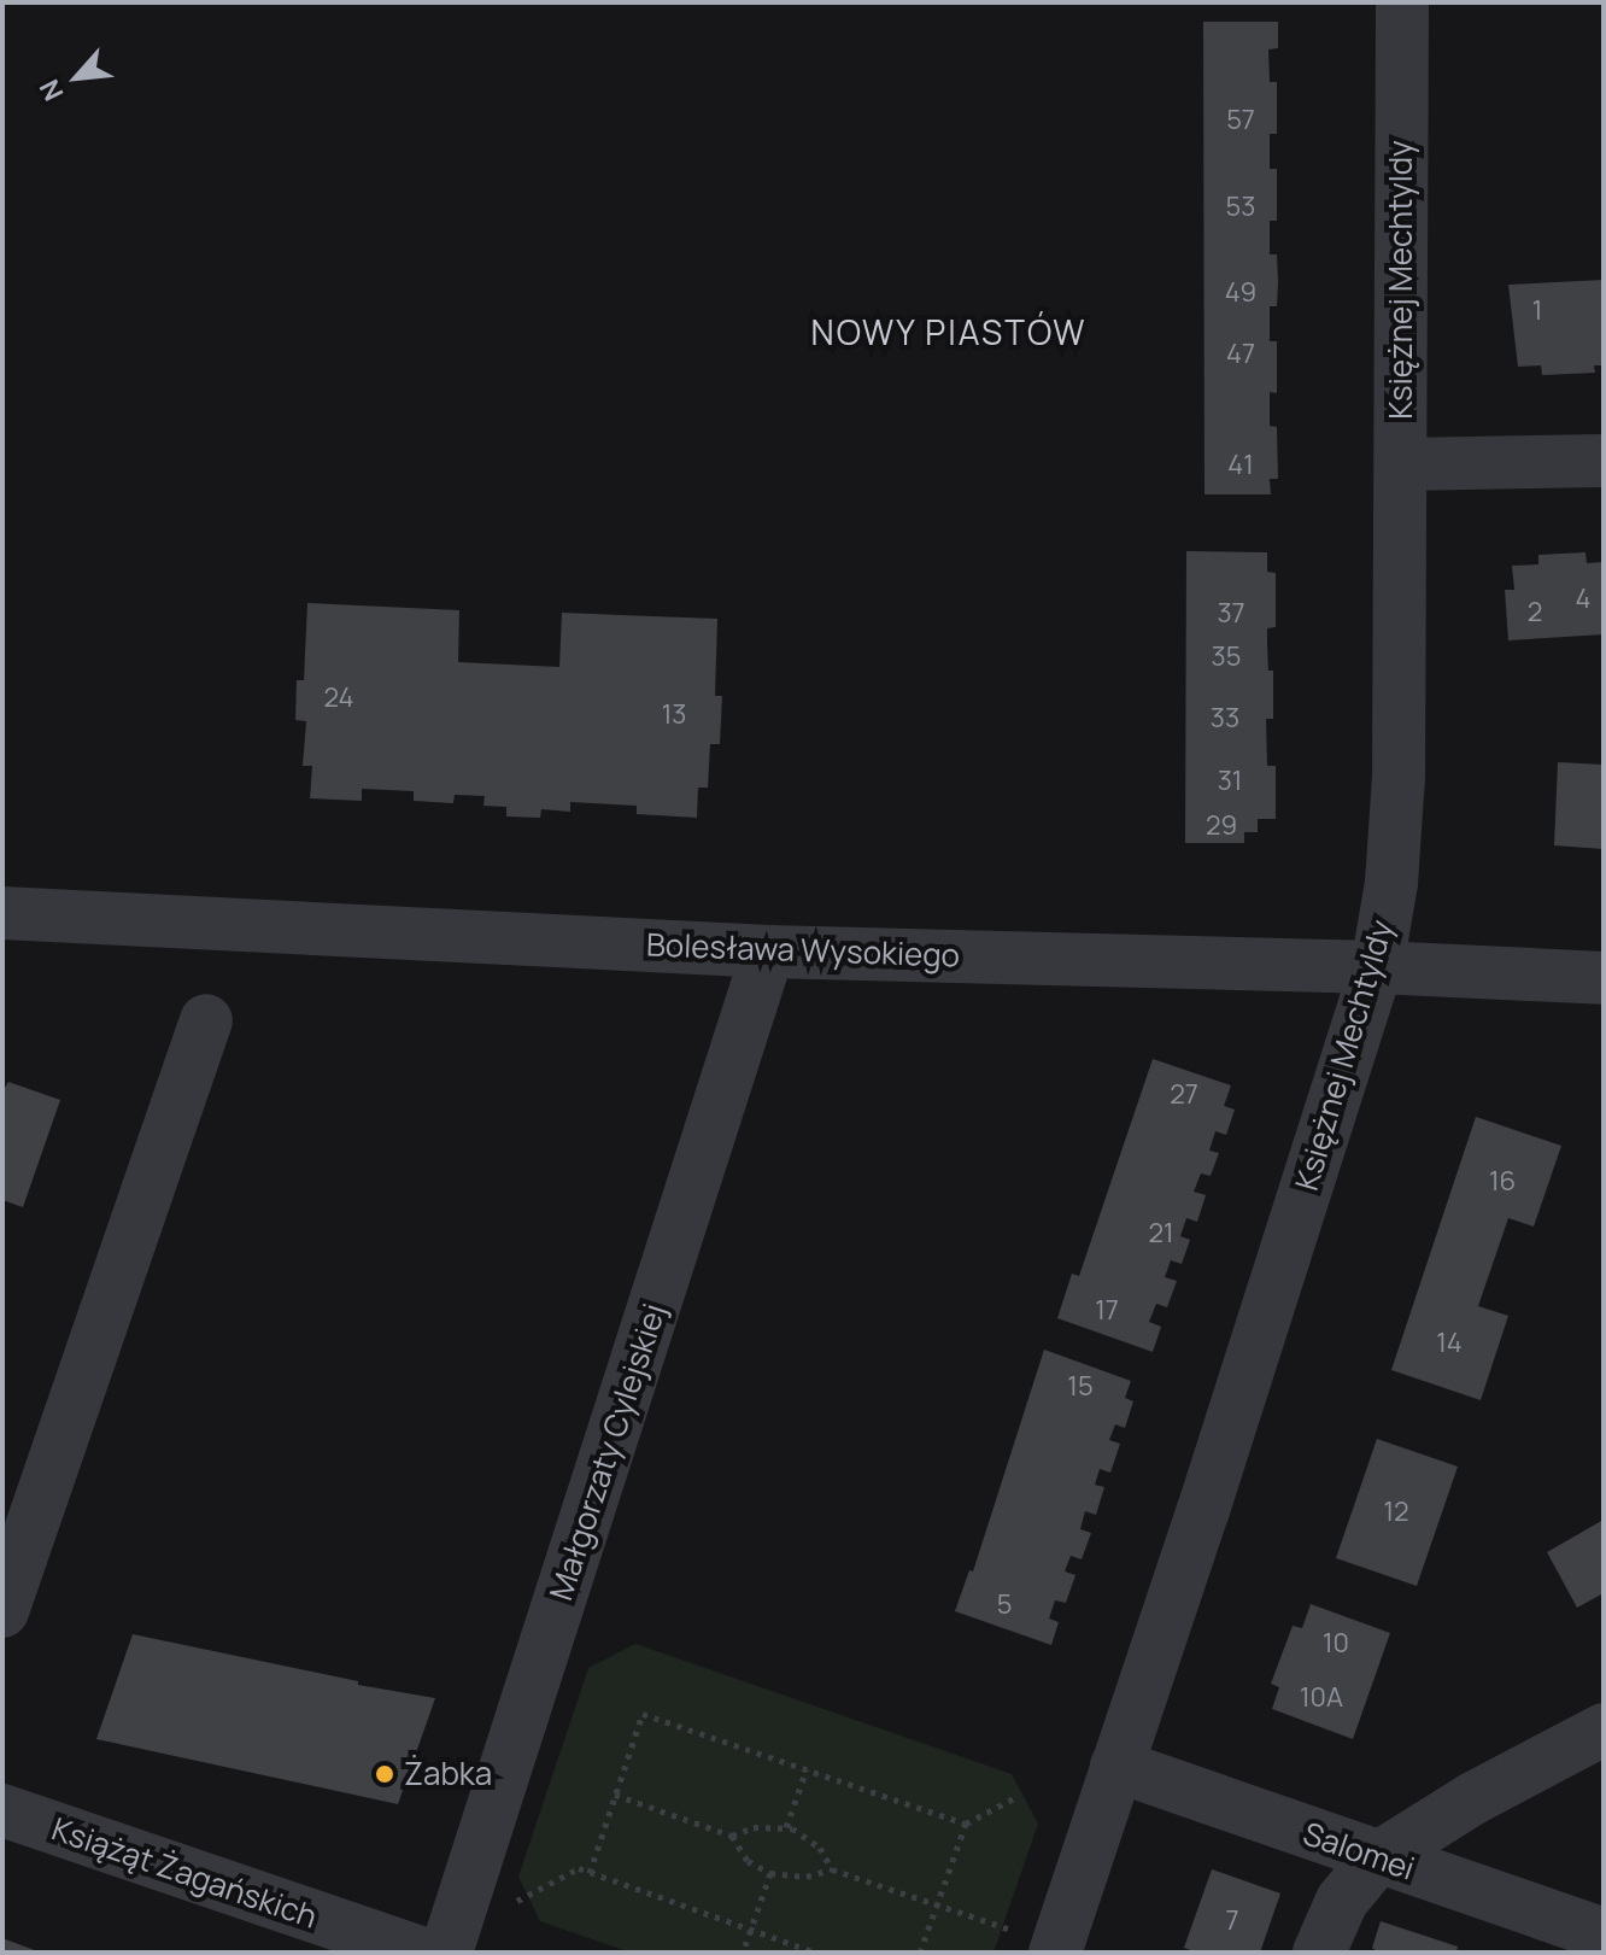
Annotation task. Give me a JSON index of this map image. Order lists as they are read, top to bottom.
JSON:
{
  "streets": {
    "street": [
      "Księżnej Mechtyldy",
      "Bolesława Wysokiego",
      "Małgorzaty Cylejskiej",
      "Salomei",
      "Książąt Żagańskich"
    ]
  },
  "crossings": [
    ["Księżnej Mechtyldy", "Bolesława Wysokiego"],
    ["Księżnej Mechtyldy", "Salomei"],
    ["Bolesława Wysokiego", "Małgorzaty Cylejskiej"]
  ],
  "districts": ["NOWY PIASTÓW"],
  "places": ["Żabka"],
  "house_numbers": [
    "57",
    "53",
    "49",
    "1",
    "47",
    "41",
    "4",
    "2",
    "37",
    "35",
    "24",
    "13",
    "33",
    "31",
    "29",
    "27",
    "16",
    "21",
    "17",
    "14",
    "15",
    "12",
    "5",
    "10",
    "10A",
    "7"
  ],
  "north": "bottom left"
}
